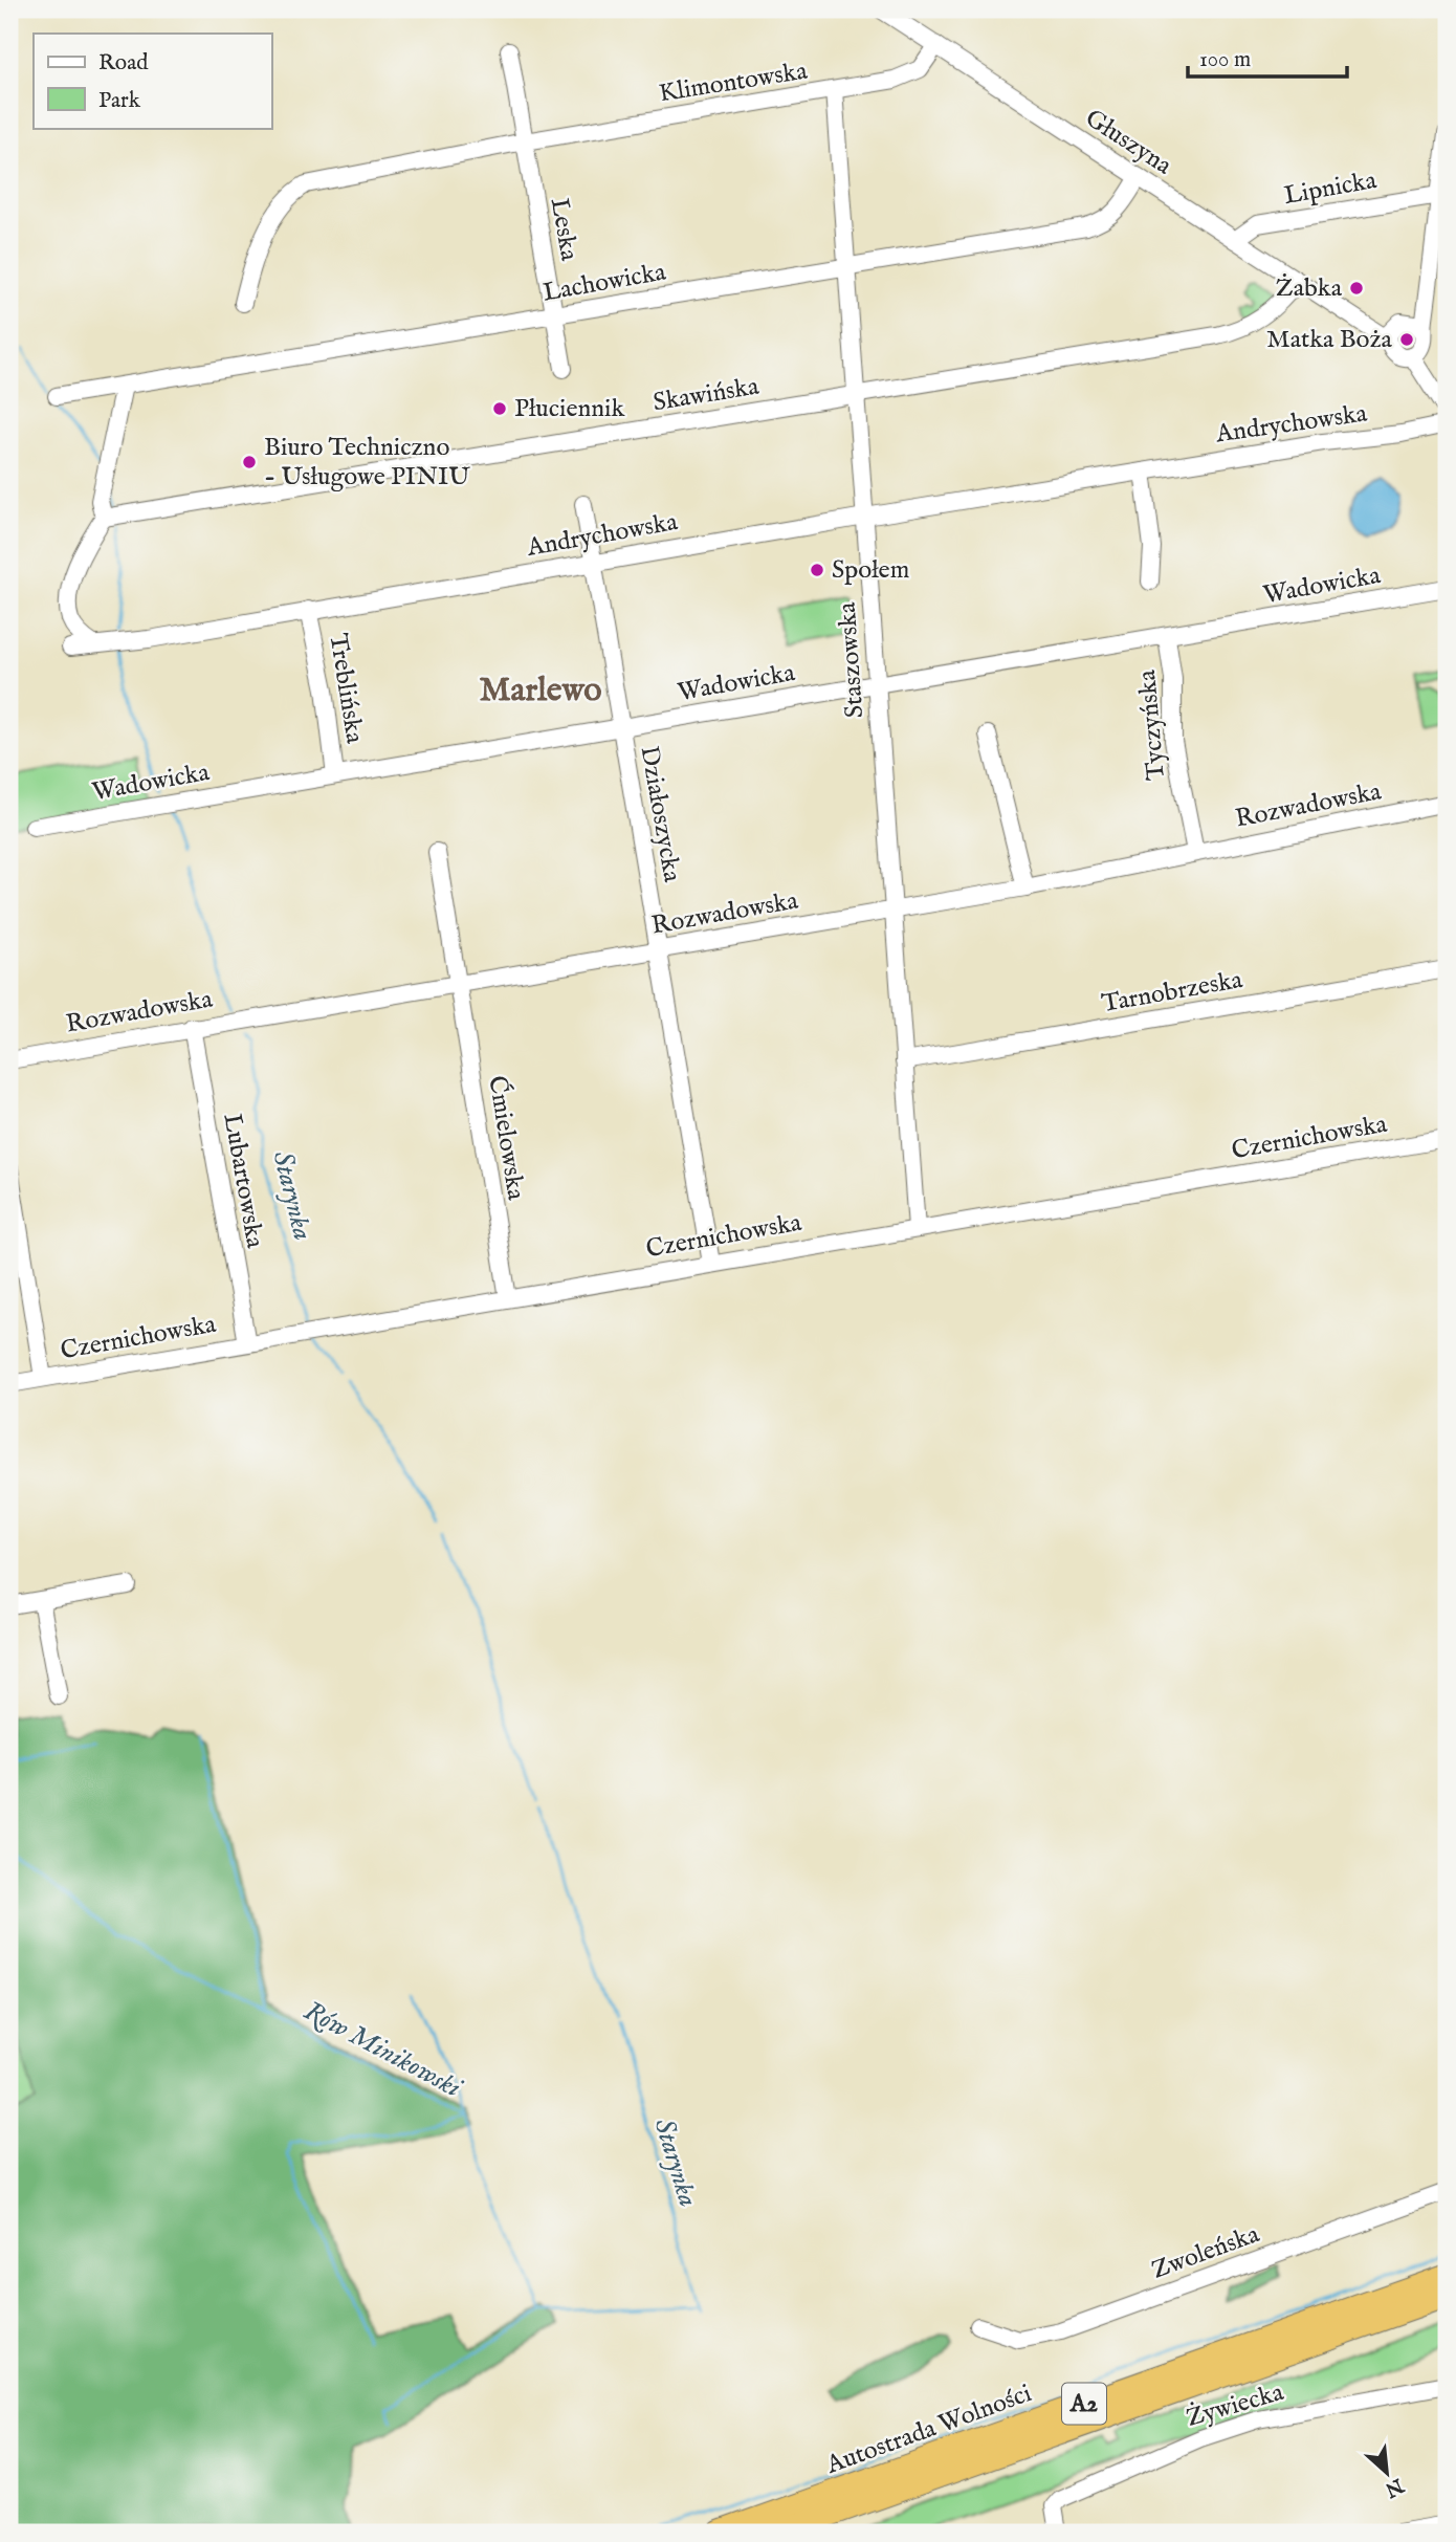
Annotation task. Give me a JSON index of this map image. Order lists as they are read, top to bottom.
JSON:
{
  "streets": {
    "highway": ["A2", "Autostrada Wolności"],
    "street": [
      "Klimontowska",
      "Głuszyna",
      "Lipnicka",
      "Leska",
      "Lachowicka",
      "Skawińska",
      "Andrychowska",
      "Wadowicka",
      "Staszowska",
      "Treblińska",
      "Tyczyńska",
      "Rozwadowska",
      "Działoszycka",
      "Tarnobrzeska",
      "Ćmielowska",
      "Czernichowska",
      "Lubartowska",
      "Zwoleńska",
      "Żywiecka"
    ]
  },
  "crossings": [
    ["Klimontowska", "Głuszyna"],
    ["Klimontowska", "Leska"],
    ["Klimontowska", "Staszowska"],
    ["Głuszyna", "Lipnicka"],
    ["Głuszyna", "Lachowicka"],
    ["Głuszyna", "Skawińska"],
    ["Leska", "Lachowicka"],
    ["Lachowicka", "Staszowska"],
    ["Skawińska", "Staszowska"],
    ["Andrychowska", "Staszowska"],
    ["Andrychowska", "Treblińska"],
    ["Andrychowska", "Działoszycka"],
    ["Wadowicka", "Staszowska"],
    ["Wadowicka", "Treblińska"],
    ["Wadowicka", "Tyczyńska"],
    ["Wadowicka", "Działoszycka"],
    ["Staszowska", "Rozwadowska"],
    ["Staszowska", "Tarnobrzeska"],
    ["Staszowska", "Czernichowska"],
    ["Tyczyńska", "Rozwadowska"],
    ["Rozwadowska", "Działoszycka"],
    ["Rozwadowska", "Ćmielowska"],
    ["Rozwadowska", "Lubartowska"],
    ["Działoszycka", "Czernichowska"],
    ["Ćmielowska", "Czernichowska"],
    ["Czernichowska", "Lubartowska"]
  ],
  "districts": ["Marlewo"],
  "water": ["Starynka", "Rów Minikowski"],
  "places": [
    "Żabka",
    "Matka Boża",
    "Płuciennik",
    "Biuro Techniczno - Usługowe PINIU",
    "Społem"
  ],
  "legend": ["Road", "Park"],
  "scale_bar": "100 m",
  "north": "bottom right"
}
